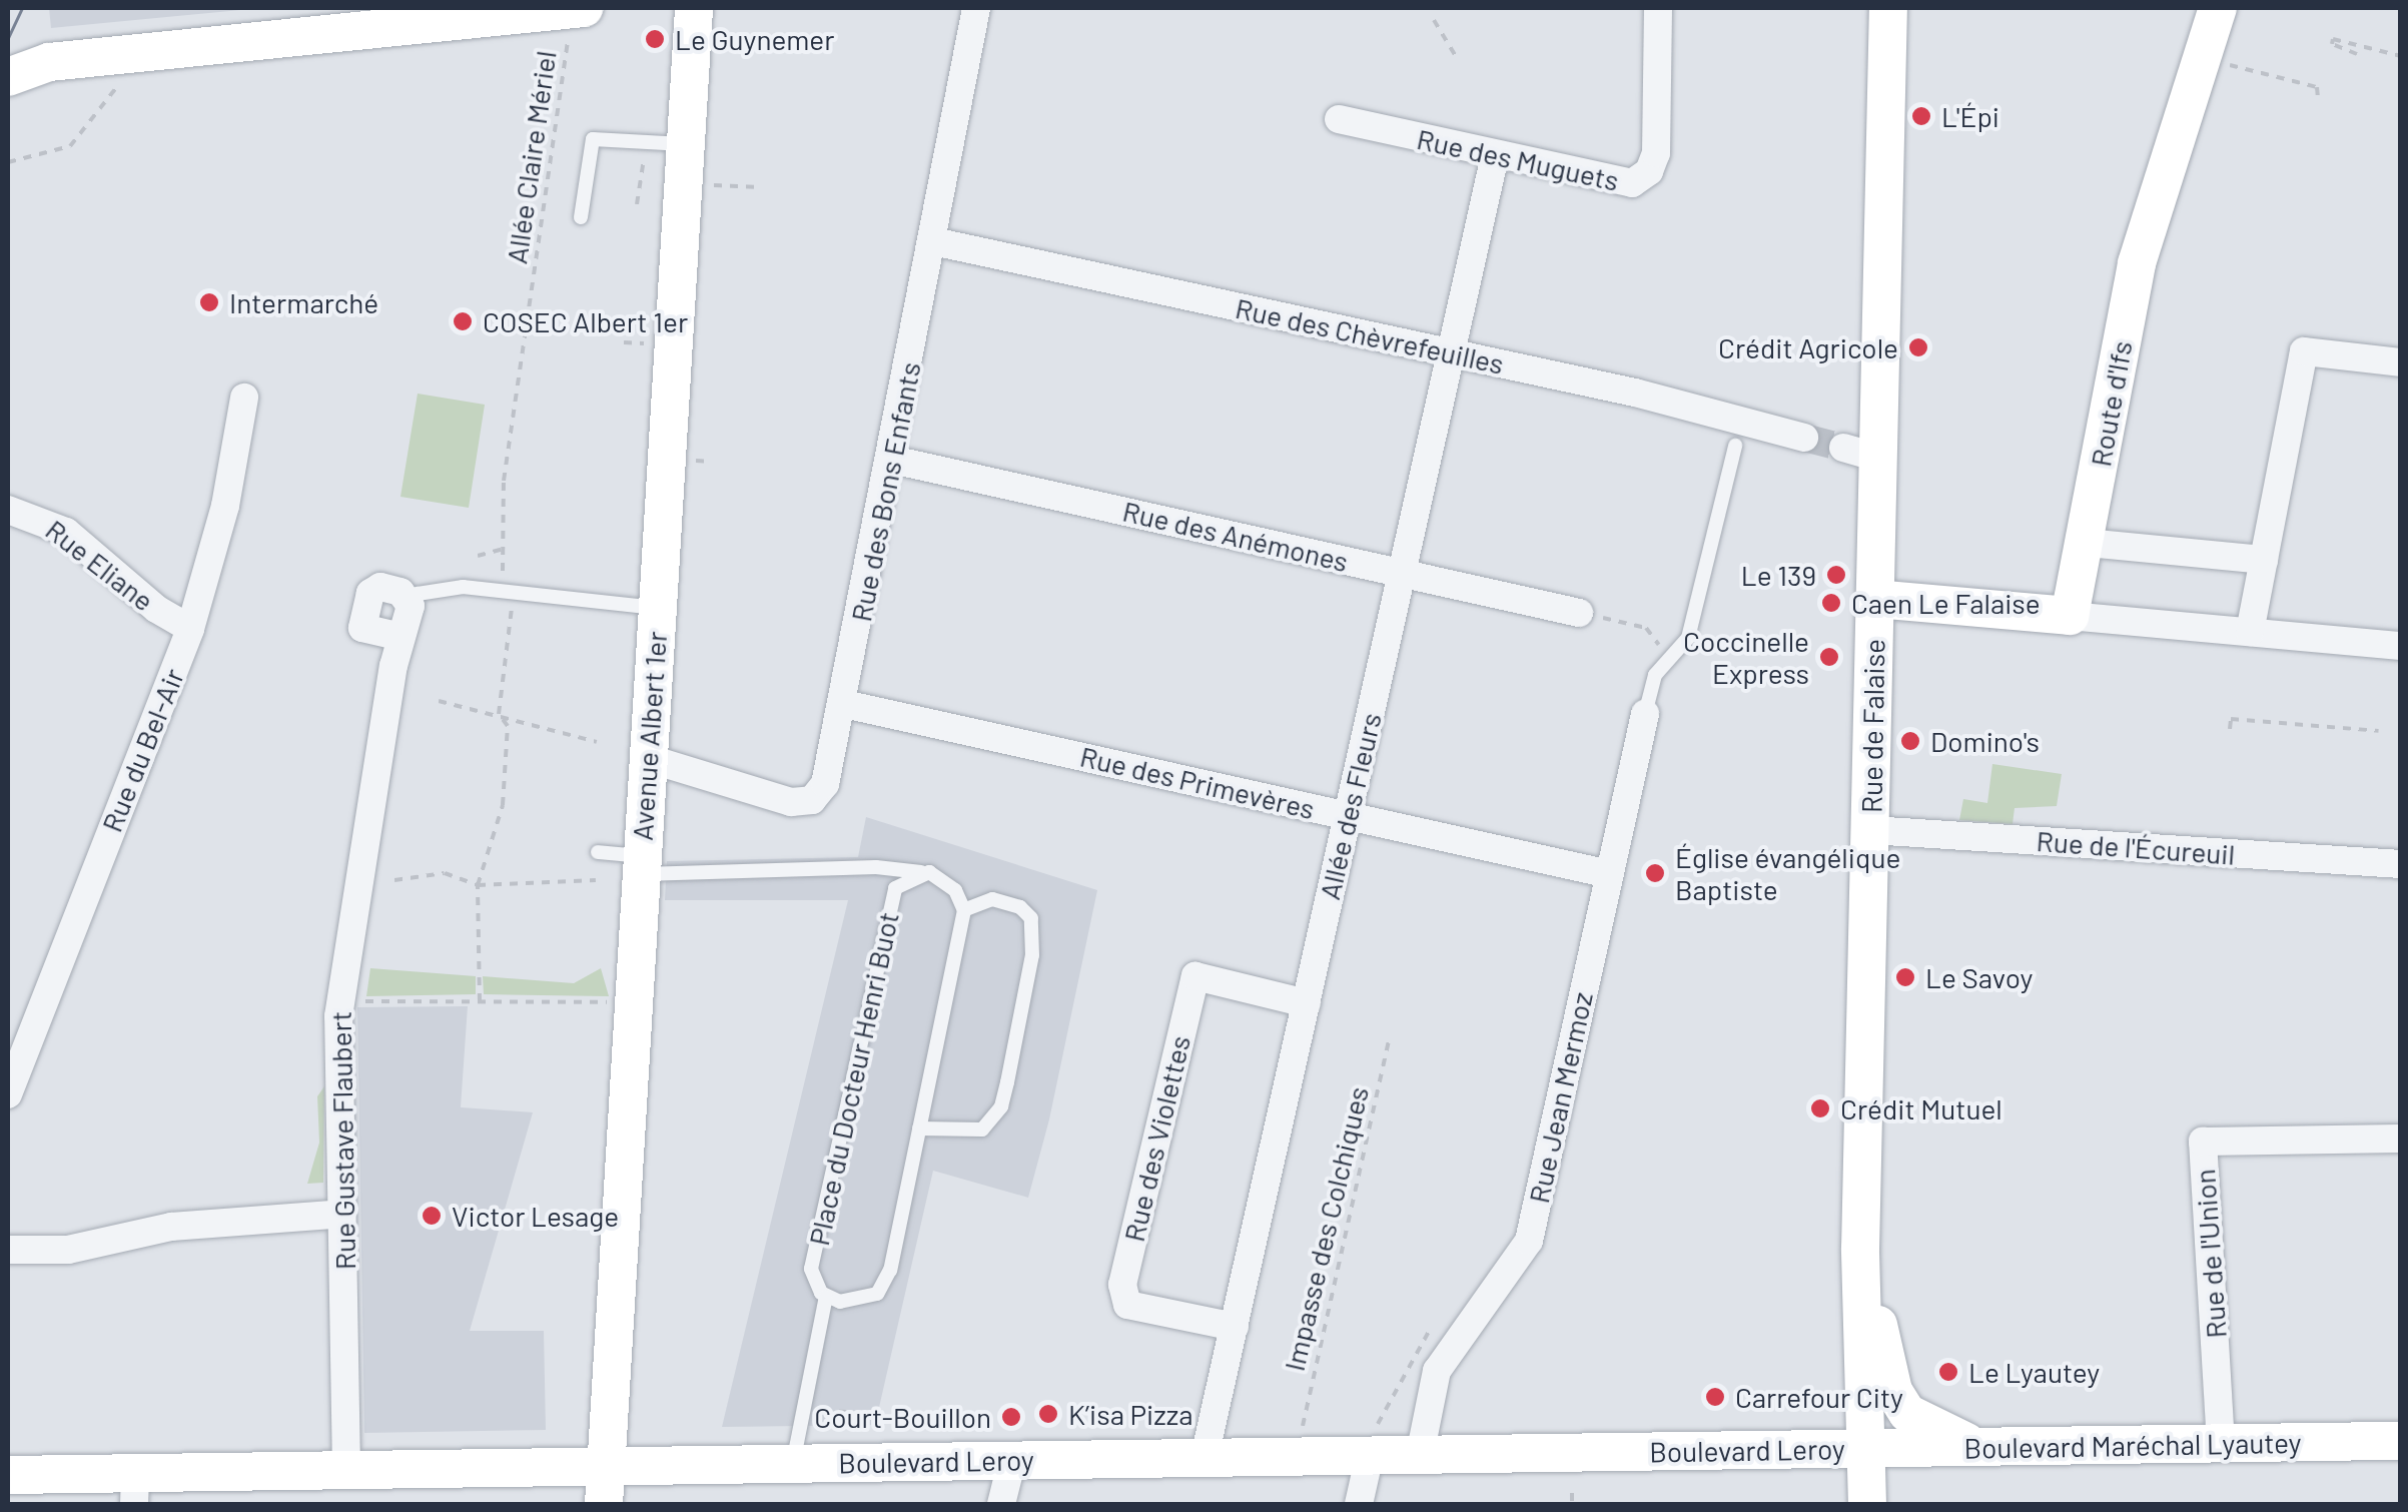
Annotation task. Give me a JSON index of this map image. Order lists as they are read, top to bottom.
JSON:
{
  "streets": {
    "main road": [
      "Route d'Ifs",
      "Rue de Falaise",
      "Avenue Albert 1er",
      "Boulevard Maréchal Lyautey",
      "Boulevard Leroy"
    ],
    "street": [
      "Rue des Muguets",
      "Rue des Chèvrefeuilles",
      "Rue des Bons Enfants",
      "Rue des Anémones",
      "Rue Eliane",
      "Rue du Bel-Air",
      "Rue des Primevères",
      "Allée des Fleurs",
      "Rue de l'Écureuil",
      "Rue Jean Mermoz",
      "Rue des Violettes",
      "Rue Gustave Flaubert",
      "Rue de l'Union"
    ],
    "lane": ["Place du Docteur Henri Buot"],
    "path": ["Allée Claire Mériel", "Impasse des Colchiques"]
  },
  "crossings": [
    ["Rue des Muguets", "Allée des Fleurs"],
    ["Rue des Chèvrefeuilles", "Rue des Bons Enfants"],
    ["Rue des Chèvrefeuilles", "Allée des Fleurs"],
    ["Rue des Bons Enfants", "Rue des Anémones"],
    ["Rue des Bons Enfants", "Avenue Albert 1er"],
    ["Rue des Bons Enfants", "Rue des Primevères"],
    ["Rue des Anémones", "Allée des Fleurs"],
    ["Rue Eliane", "Rue du Bel-Air"],
    ["Rue de Falaise", "Rue de l'Écureuil"],
    ["Rue de Falaise", "Boulevard Maréchal Lyautey"],
    ["Rue de Falaise", "Boulevard Leroy"],
    ["Avenue Albert 1er", "Boulevard Leroy"],
    ["Rue des Primevères", "Allée des Fleurs"],
    ["Rue des Primevères", "Rue Jean Mermoz"],
    ["Allée des Fleurs", "Rue des Violettes"],
    ["Allée des Fleurs", "Boulevard Leroy"],
    ["Place du Docteur Henri Buot", "Boulevard Leroy"],
    ["Rue Jean Mermoz", "Boulevard Leroy"],
    ["Rue Gustave Flaubert", "Boulevard Leroy"],
    ["Rue de l'Union", "Boulevard Maréchal Lyautey"],
    ["Boulevard Maréchal Lyautey", "Boulevard Leroy"]
  ],
  "places": [
    "Le Guynemer",
    "L'Épi",
    "Intermarché",
    "COSEC Albert 1er",
    "Crédit Agricole",
    "Le 139",
    "Caen Le Falaise",
    "Coccinelle Express",
    "Domino's",
    "Église évangélique Baptiste",
    "Le Savoy",
    "Crédit Mutuel",
    "Victor Lesage",
    "Le Lyautey",
    "Carrefour City",
    "K’isa Pizza",
    "Court-Bouillon"
  ]
}
